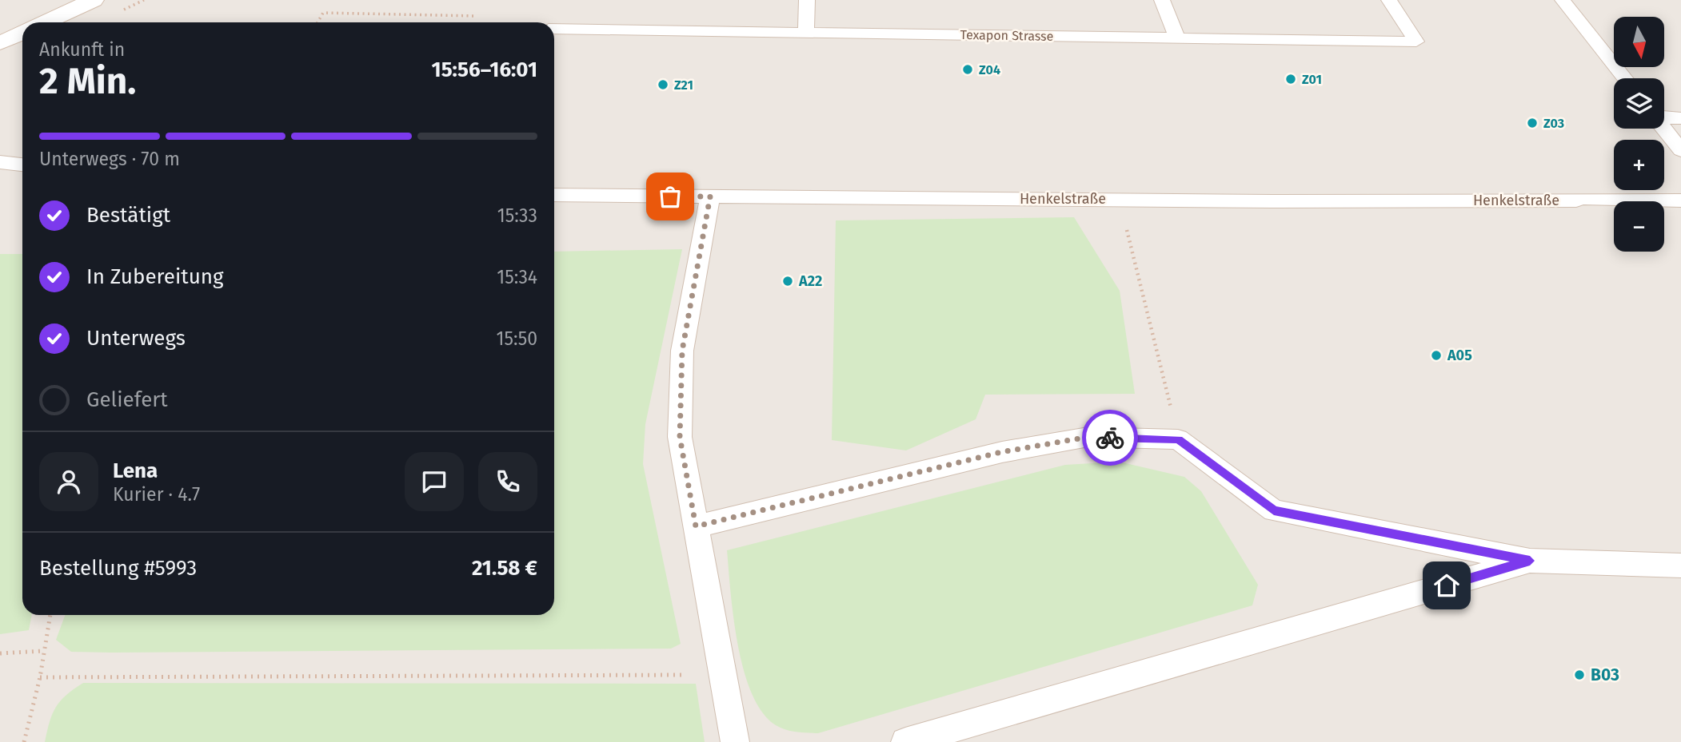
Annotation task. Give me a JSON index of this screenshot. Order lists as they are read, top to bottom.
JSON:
{
  "streets": {
    "lane": ["Texapon Strasse", "Henkelstraße"]
  },
  "places": [
    "Z04",
    "Z01",
    "Z21",
    "Z03",
    "A22",
    "A05",
    "B03"
  ],
  "north": "bottom",
  "page": {
    "map_buttons": ["+", "−"],
    "heading": ["2 Min.", "Ankunft in", "15:56–16:01"],
    "panel": [
      "Lena",
      "Kurier · 4.7",
      "Bestellung #5993",
      "21.58 €"
    ],
    "bar": "Unterwegs · 70 m",
    "list": [
      ["Bestätigt", "15:33"],
      ["In Zubereitung", "15:34"],
      ["Unterwegs", "15:50"],
      "Geliefert"
    ]
  }
}
